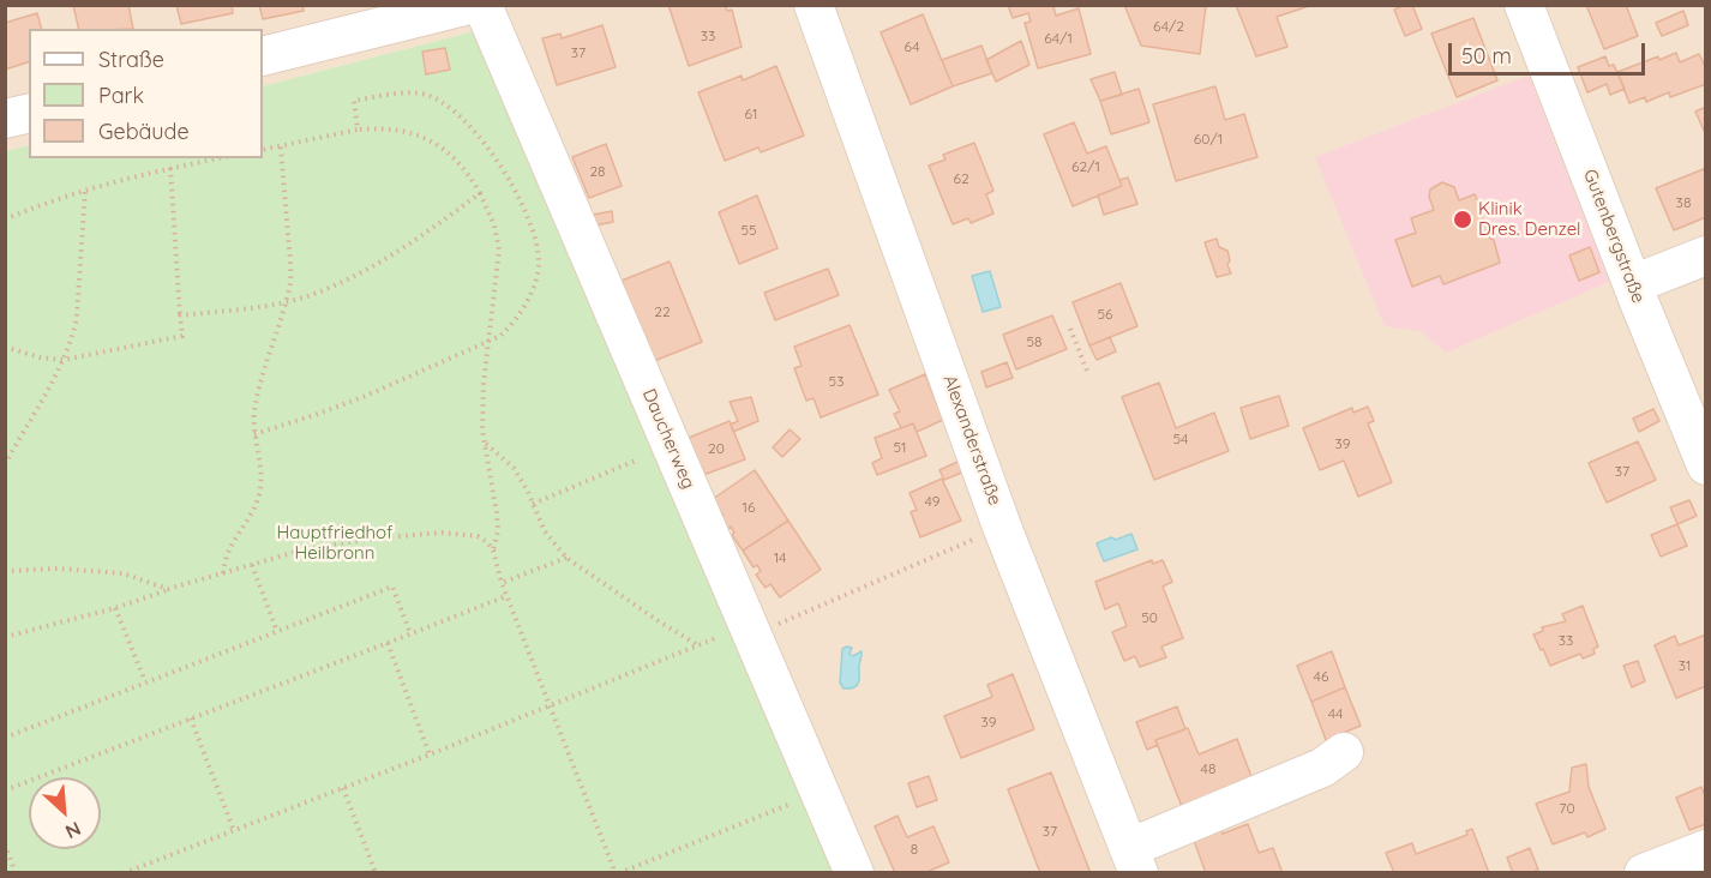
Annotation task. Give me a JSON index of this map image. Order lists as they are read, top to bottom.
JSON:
{
  "streets": {
    "street": ["Gutenbergstraße", "Daucherweg", "Alexanderstraße"]
  },
  "parks": ["Hauptfriedhof Heilbronn"],
  "places": ["Klinik Dres. Denzel"],
  "house_numbers": [
    "64/2",
    "33",
    "64/1",
    "64",
    "37",
    "61",
    "60/1",
    "62/1",
    "28",
    "62",
    "38",
    "55",
    "22",
    "56",
    "58",
    "53",
    "54",
    "39",
    "51",
    "20",
    "37",
    "49",
    "16",
    "14",
    "50",
    "33",
    "31",
    "46",
    "44",
    "39",
    "48",
    "70",
    "37",
    "8"
  ],
  "legend": ["Straße", "Park", "Gebäude"],
  "scale_bar": "50 m",
  "north": "bottom right"
}
